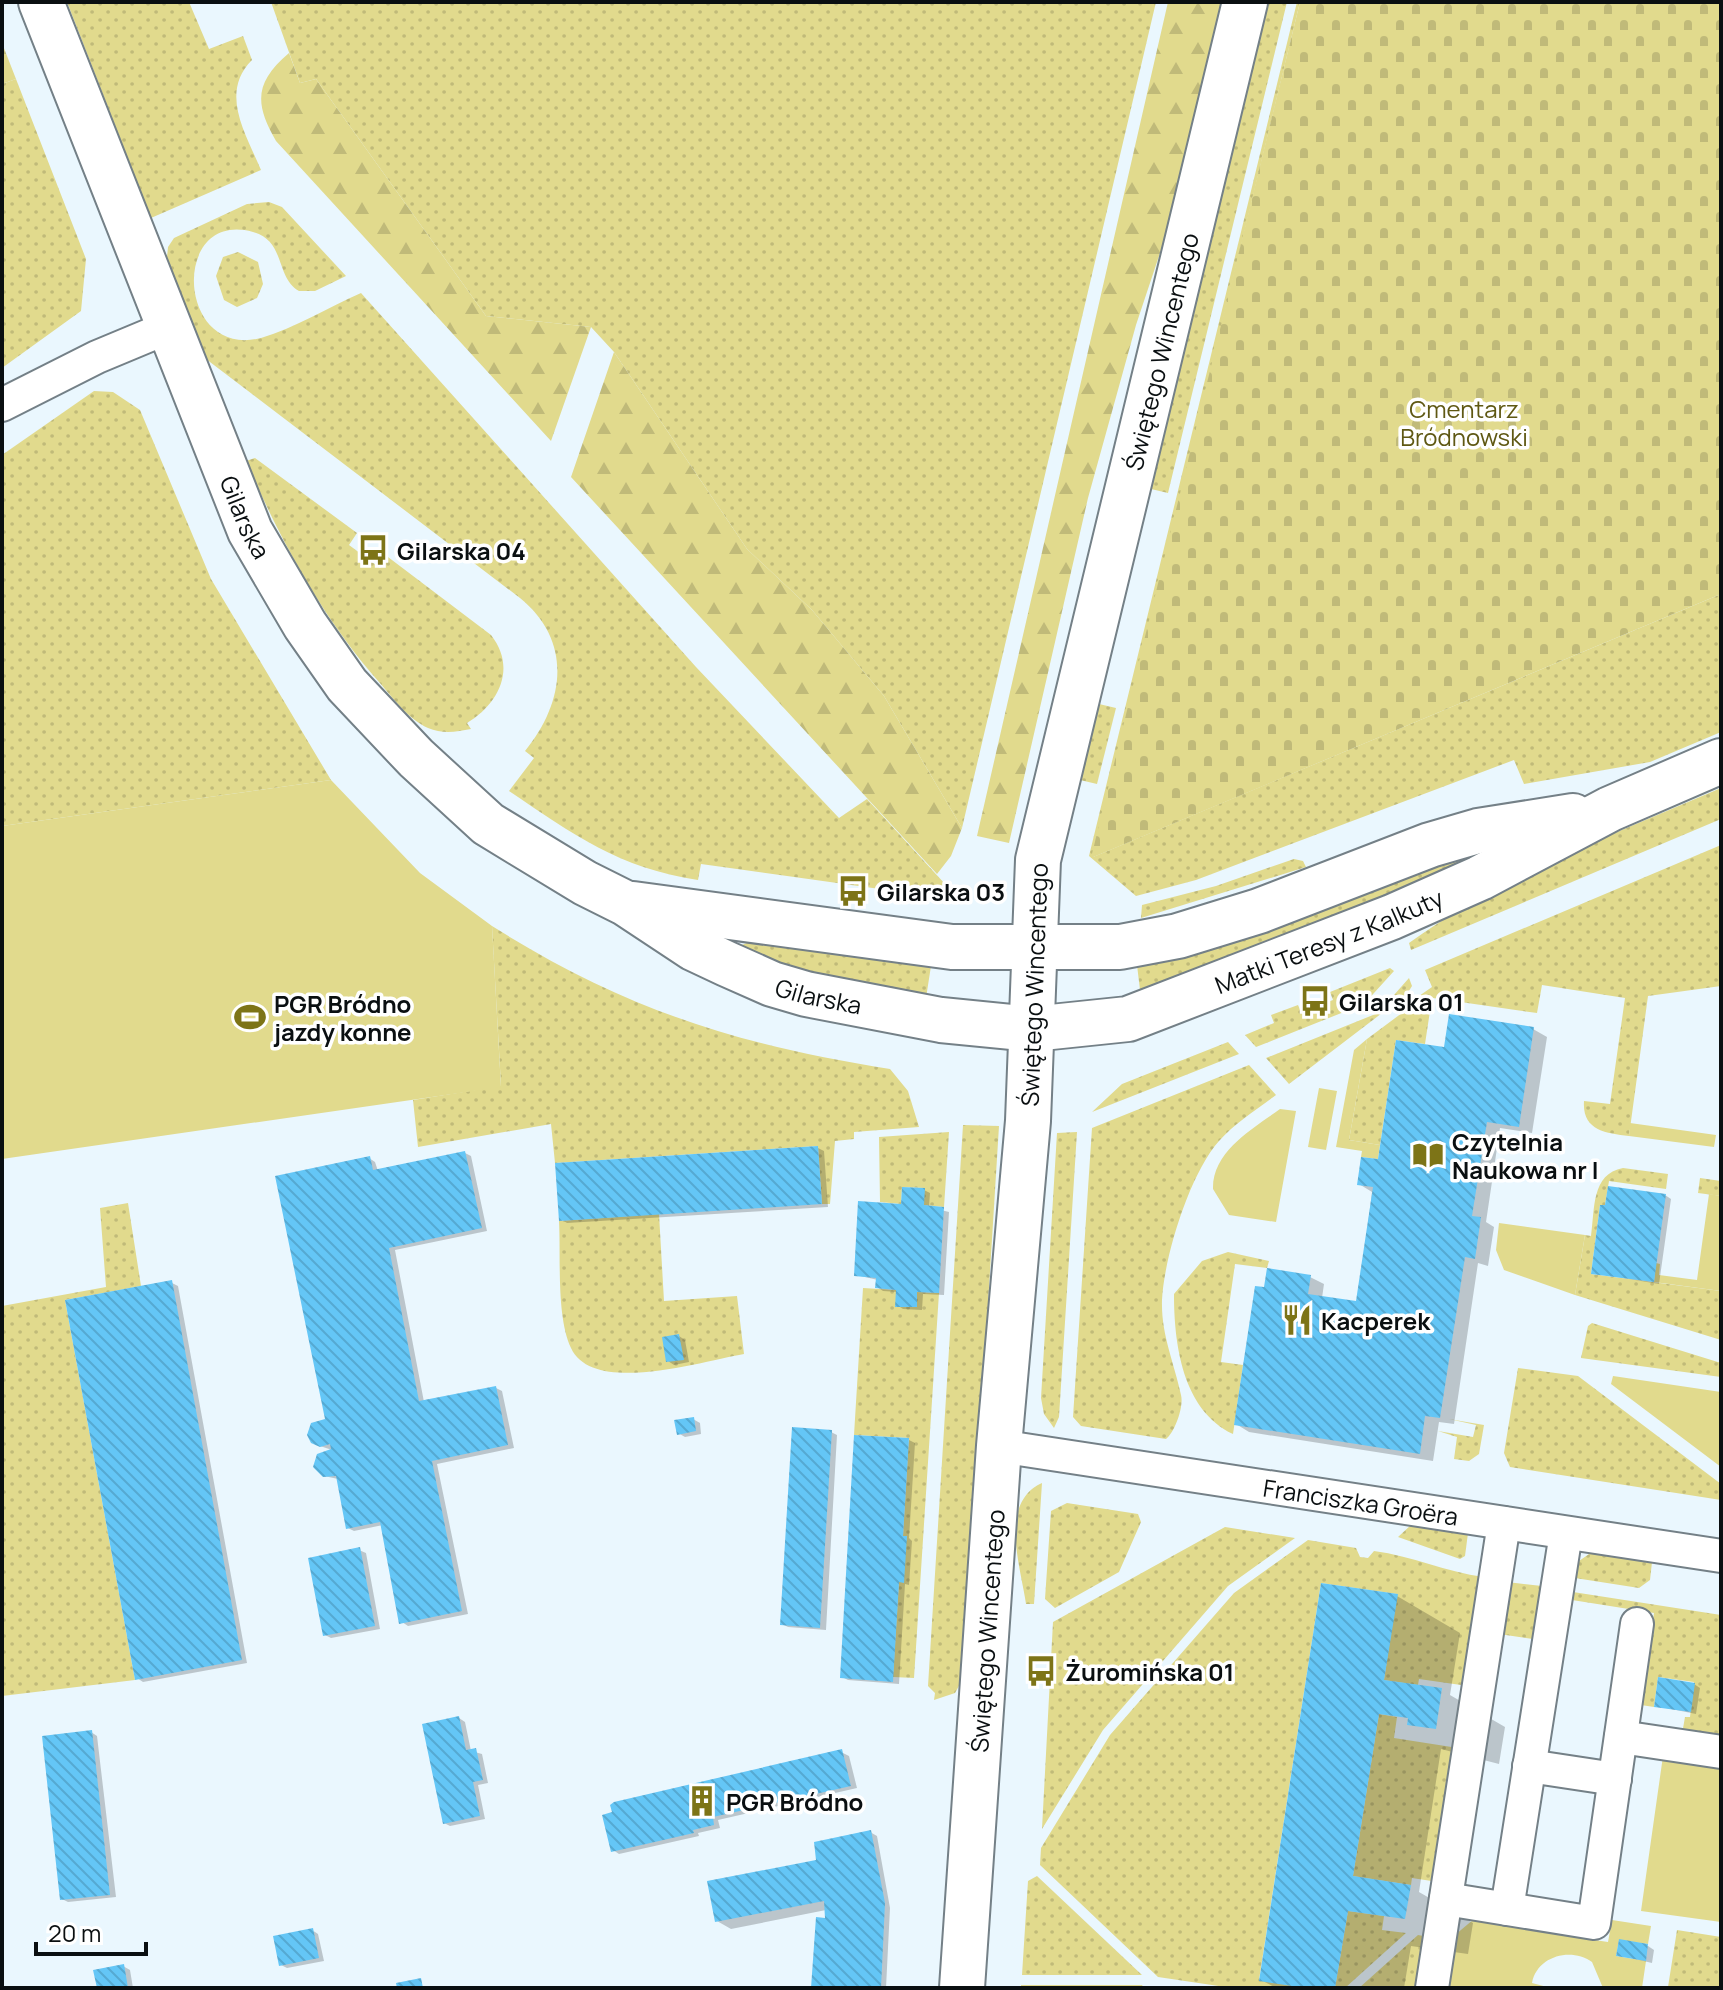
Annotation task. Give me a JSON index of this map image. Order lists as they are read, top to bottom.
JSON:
{
  "streets": {
    "street": [
      "Świętego Wincentego",
      "Gilarska",
      "Matki Teresy z Kalkuty",
      "Franciszka Groëra"
    ]
  },
  "crossings": [
    ["Świętego Wincentego", "Gilarska"],
    ["Świętego Wincentego", "Matki Teresy z Kalkuty"],
    ["Świętego Wincentego", "Franciszka Groëra"],
    ["Gilarska", "Matki Teresy z Kalkuty"]
  ],
  "parks": ["Cmentarz Bródnowski"],
  "places": {
    "bus stop": [
      "Gilarska 04",
      "Gilarska 03",
      "Gilarska 01",
      "Żuromińska 01"
    ],
    "sports": ["PGR Bródno jazdy konne"],
    "library": ["Czytelnia Naukowa nr I"],
    "restaurant": ["Kacperek"],
    "building": ["PGR Bródno"]
  },
  "scale_bar": "20 m"
}
